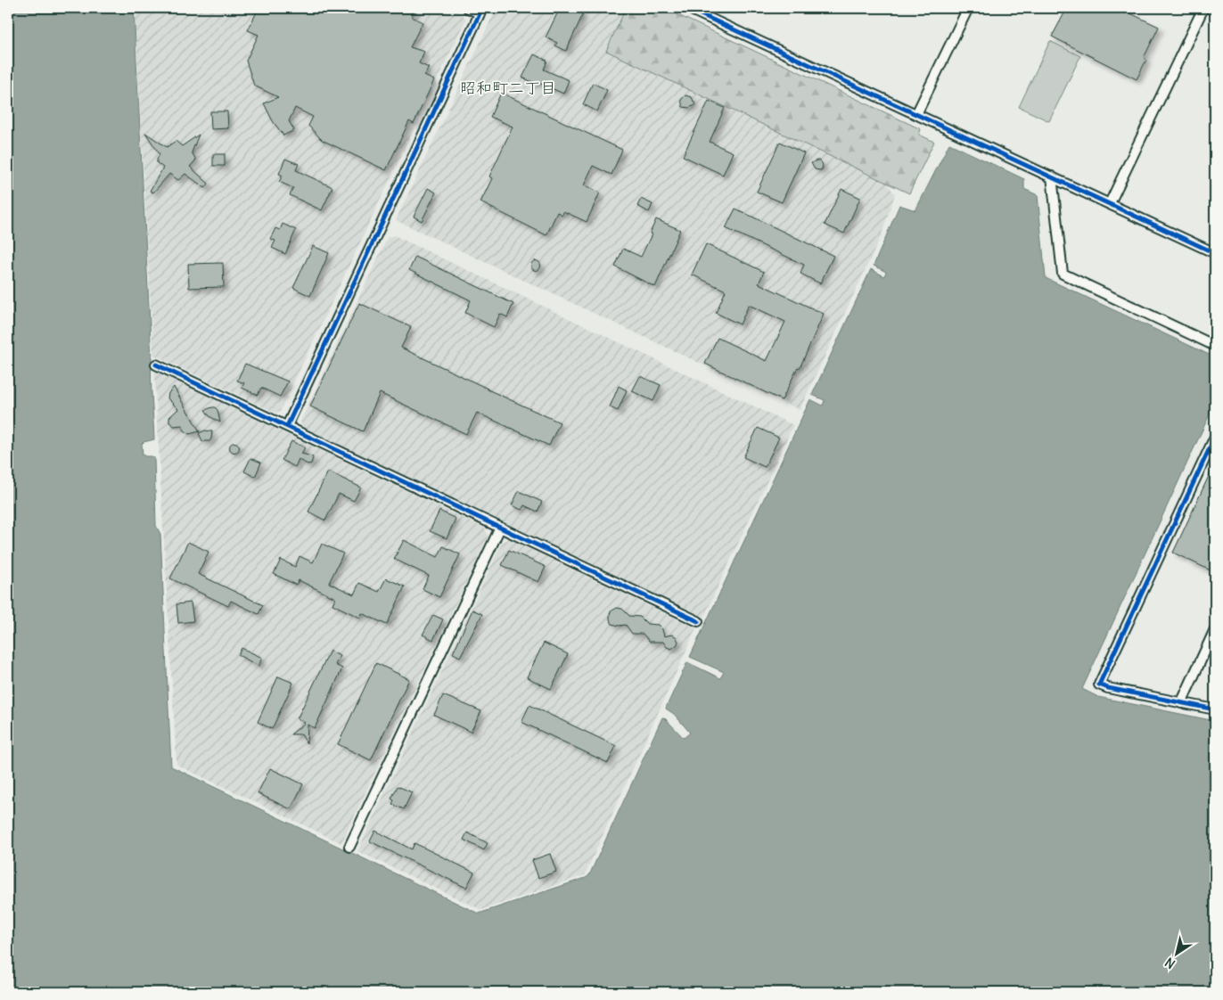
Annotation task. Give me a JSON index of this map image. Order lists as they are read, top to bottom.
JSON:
{
  "districts": ["昭和町二丁目"],
  "north": "bottom left"
}
